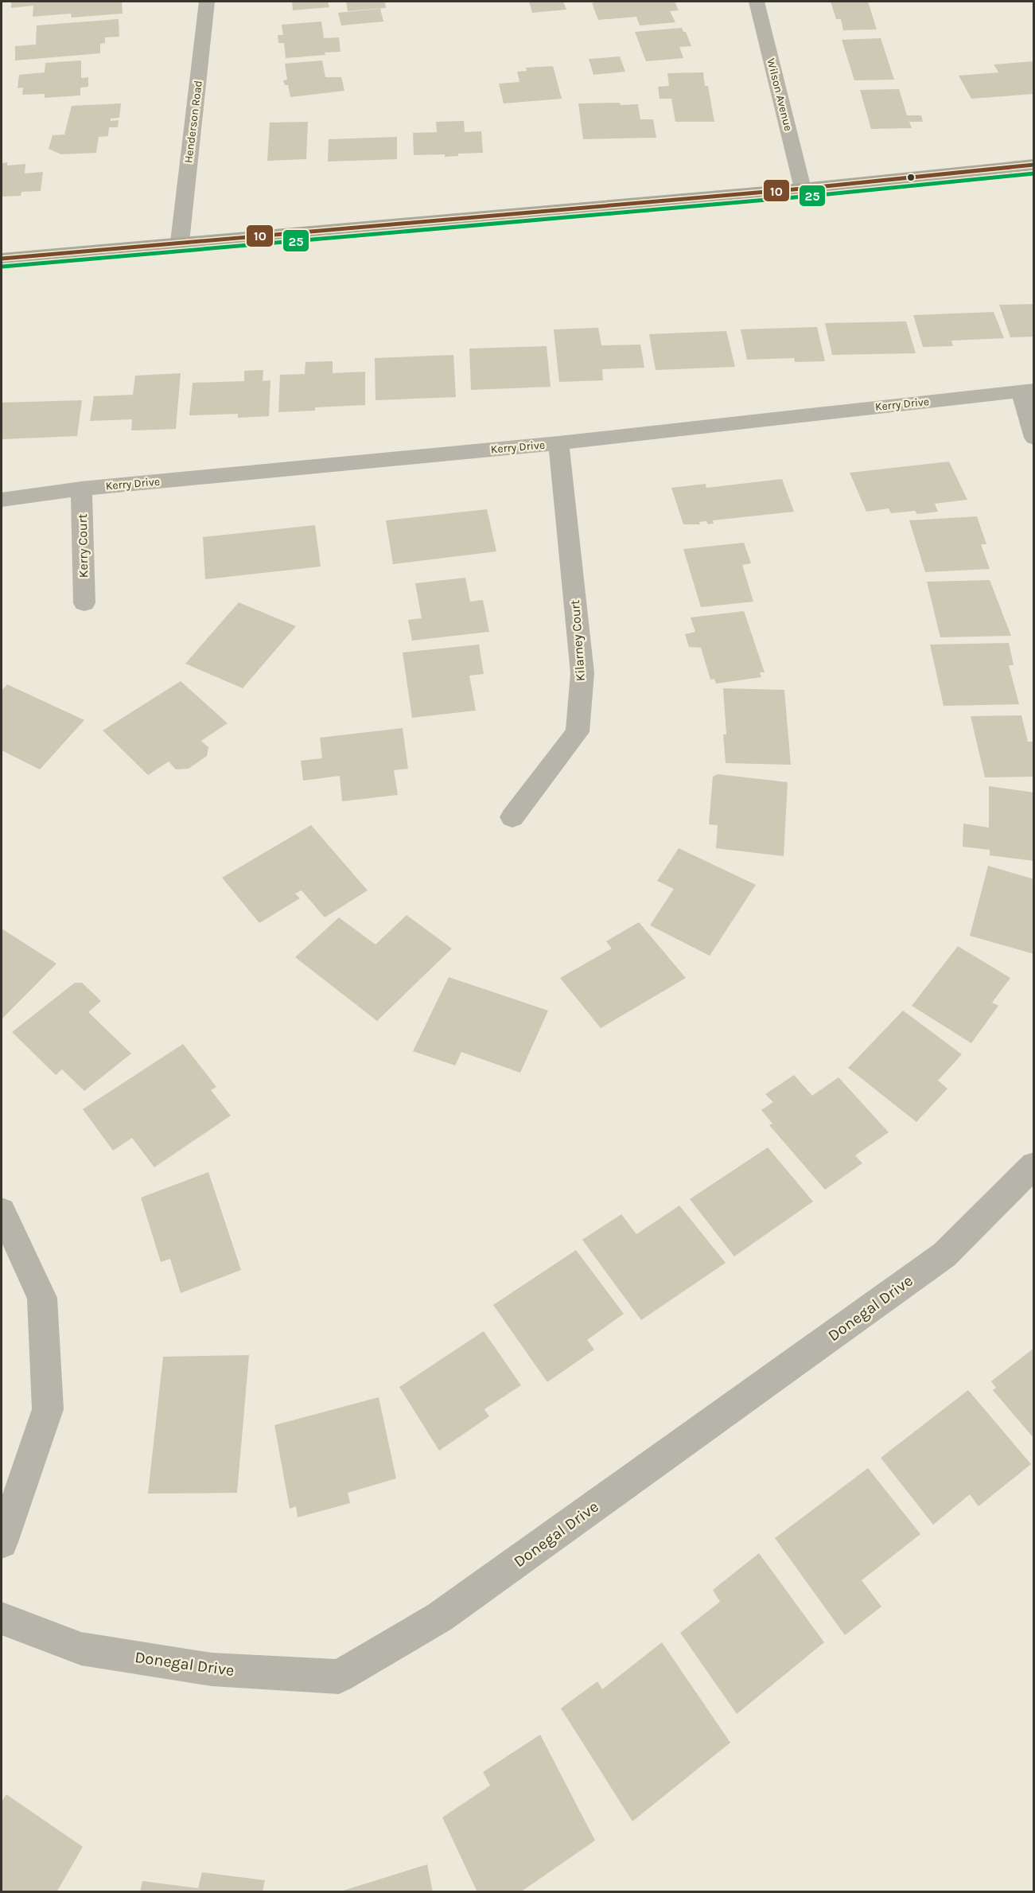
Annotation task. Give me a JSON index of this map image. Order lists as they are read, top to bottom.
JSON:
{
  "streets": {
    "street": [
      "Wilson Avenue",
      "Henderson Road",
      "Kerry Drive",
      "Kerry Court",
      "Kilarney Court",
      "Donegal Drive"
    ]
  },
  "crossings": [
    ["Kerry Drive", "Kerry Court"],
    ["Kerry Drive", "Kilarney Court"]
  ],
  "lines": ["transit line 10", "transit line 25"]
}
